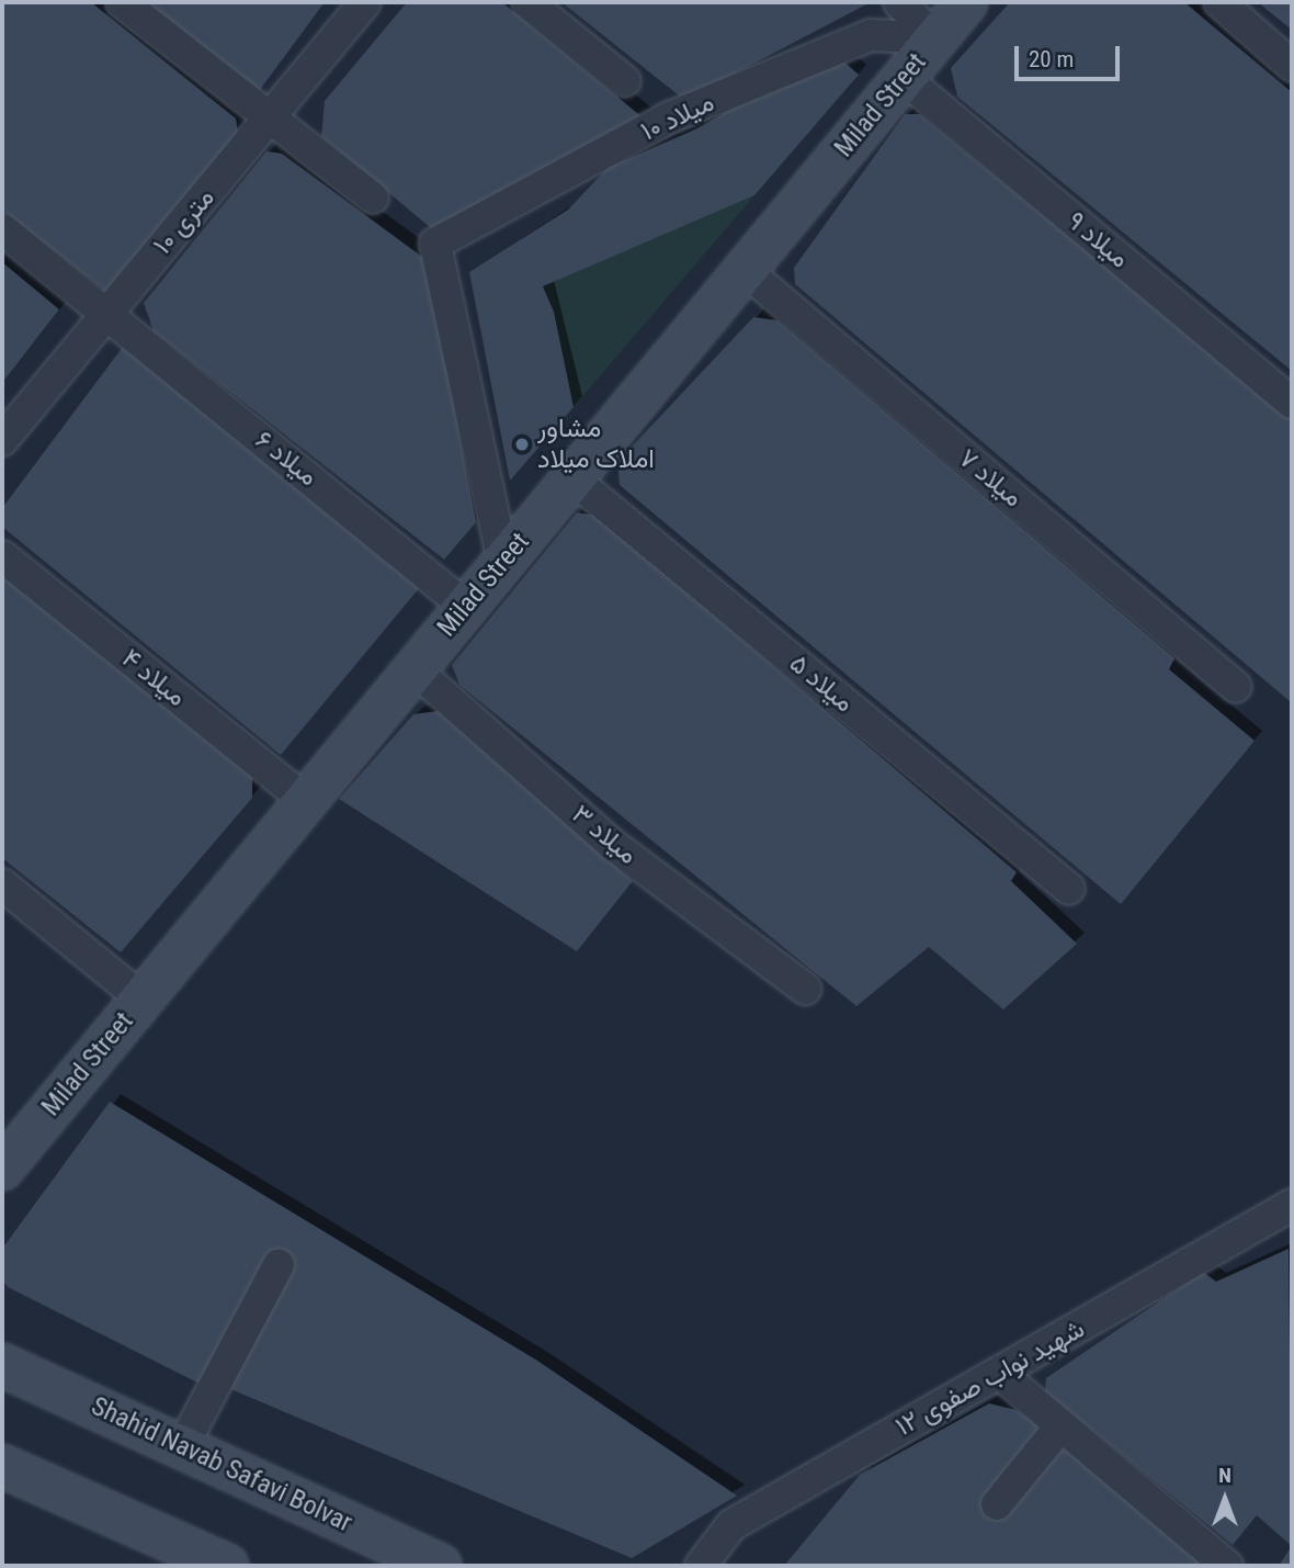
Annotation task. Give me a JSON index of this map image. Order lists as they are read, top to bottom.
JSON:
{
  "streets": {
    "street": [
      "Milad Street",
      "میلاد ۱۰",
      "۱۰ متری",
      "میلاد ۹",
      "میلاد ۶",
      "میلاد ۷",
      "میلاد ۴",
      "میلاد ۵",
      "میلاد ۳",
      "شهید نواب صفوی ۱۲",
      "Shahid Navab Safavi Bolvar"
    ]
  },
  "crossings": [
    ["Milad Street", "میلاد ۱۰"],
    ["Milad Street", "میلاد ۹"],
    ["Milad Street", "میلاد ۶"],
    ["Milad Street", "میلاد ۷"],
    ["Milad Street", "میلاد ۴"],
    ["Milad Street", "میلاد ۵"],
    ["Milad Street", "میلاد ۳"],
    ["۱۰ متری", "میلاد ۶"]
  ],
  "places": ["مشاور املاک میلاد"],
  "scale_bar": "20 m",
  "north": "top"
}
